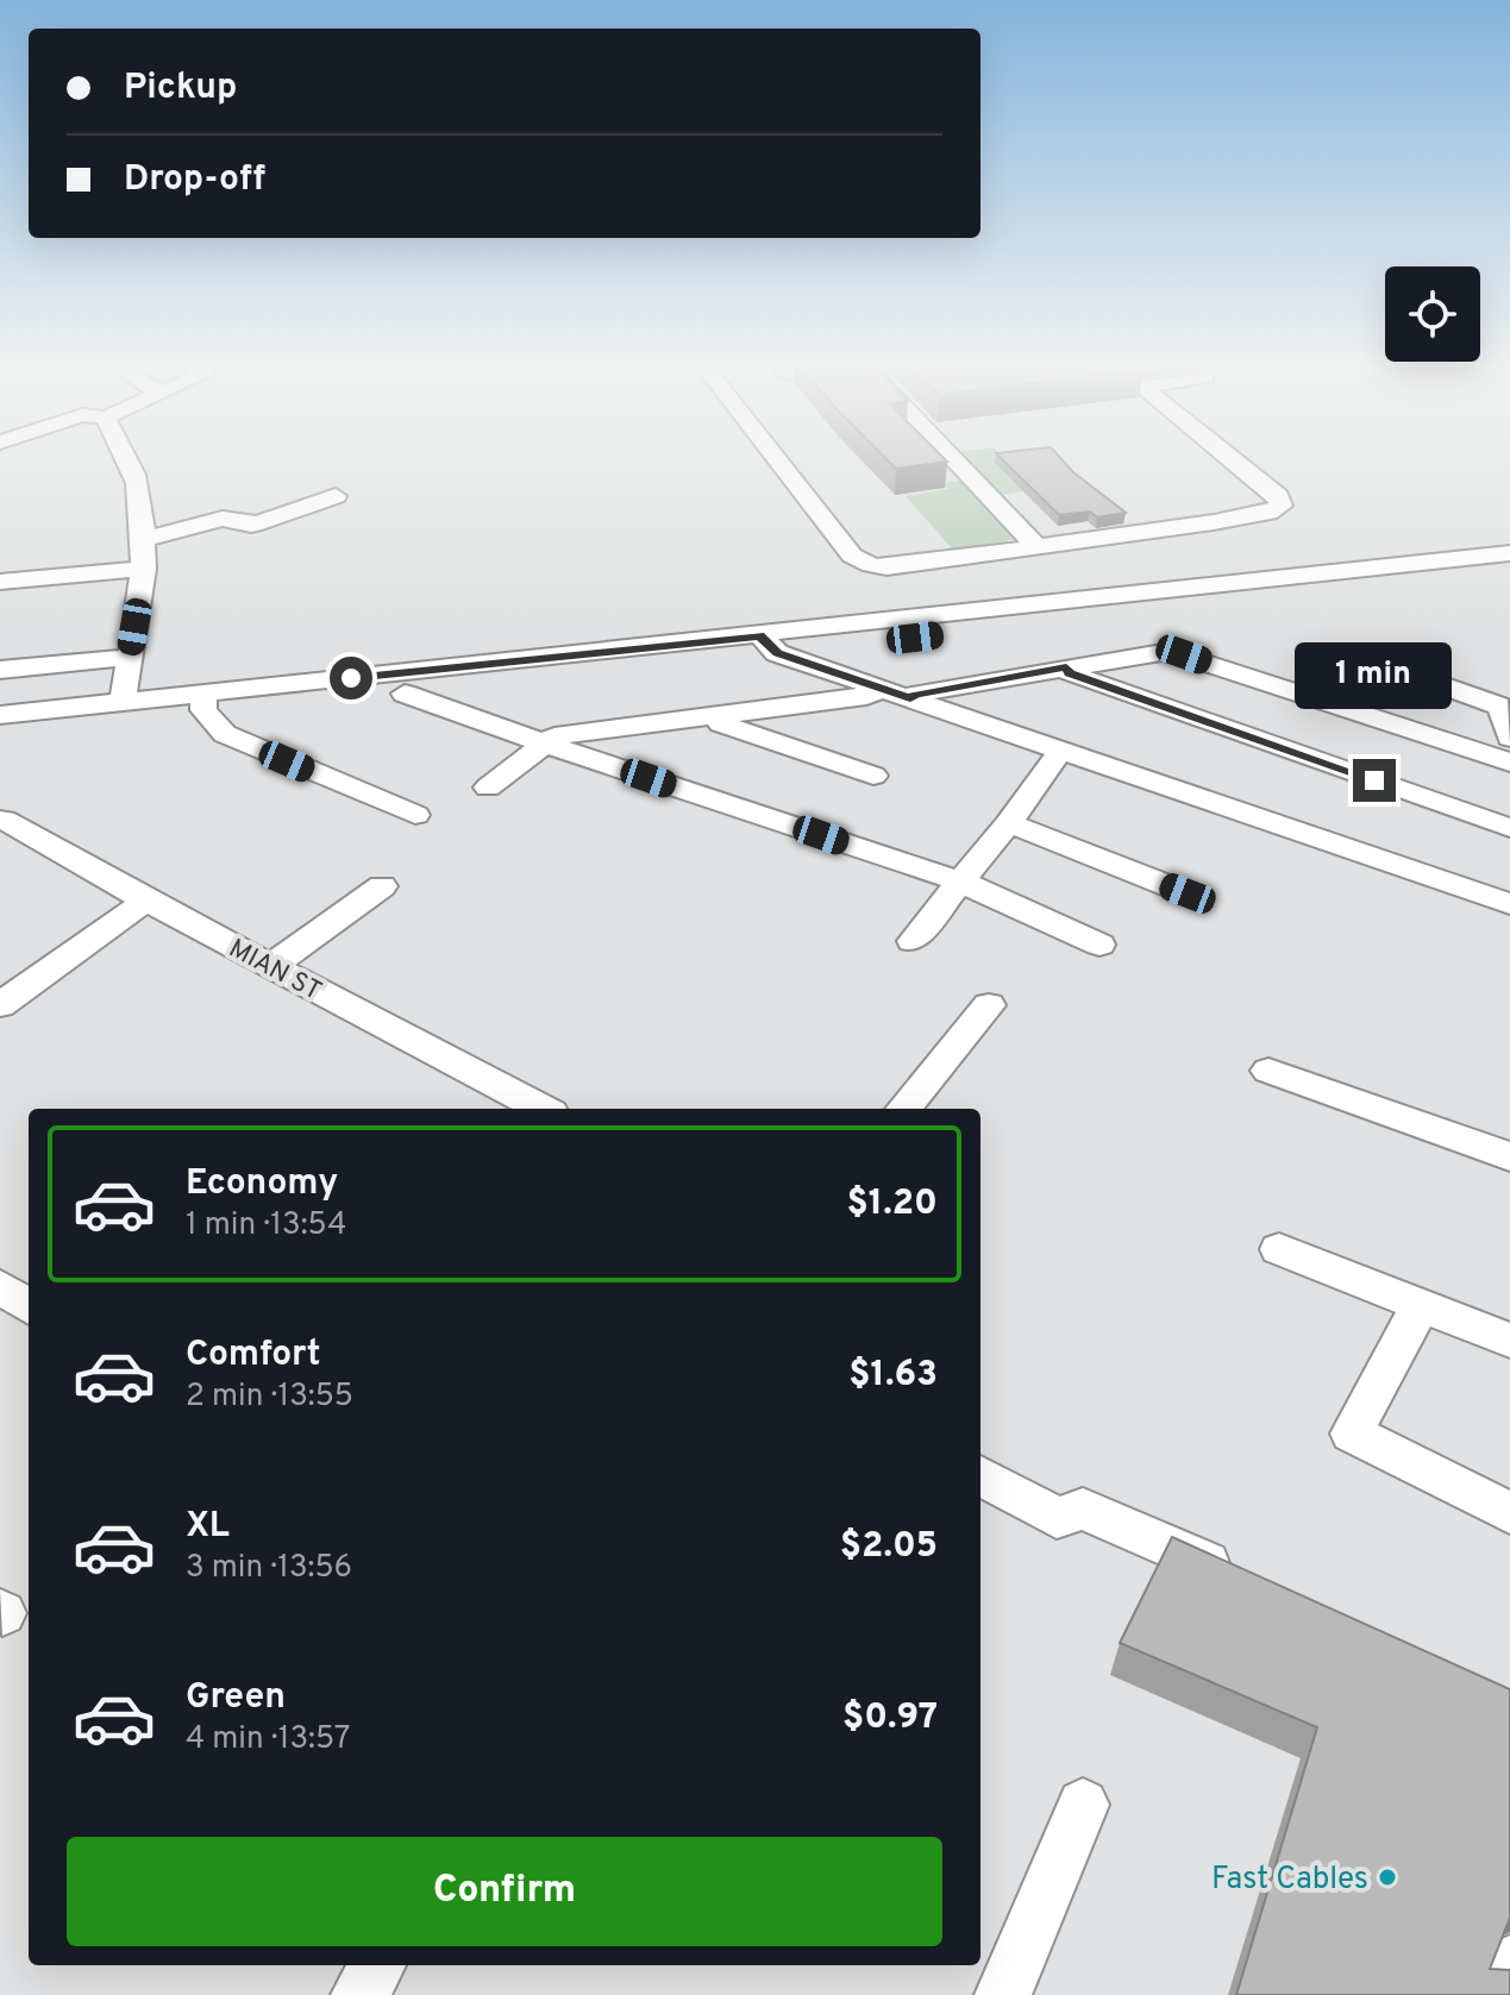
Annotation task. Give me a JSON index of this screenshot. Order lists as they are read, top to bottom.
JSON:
{
  "streets": {
    "street": ["MIAN ST"]
  },
  "places": ["Fast Cables"],
  "page": {
    "banner": ["Pickup", "Drop-off"],
    "bubble": "1 min",
    "list": [
      {
        "name": "Economy",
        "note": "1 min · 13:54",
        "value": "$1.20"
      },
      {
        "name": "Comfort",
        "note": "2 min · 13:55",
        "value": "$1.63"
      },
      {
        "name": "XL",
        "note": "3 min · 13:56",
        "value": "$2.05"
      },
      {
        "name": "Green",
        "note": "4 min · 13:57",
        "value": "$0.97"
      }
    ],
    "buttons": "Confirm"
  }
}
